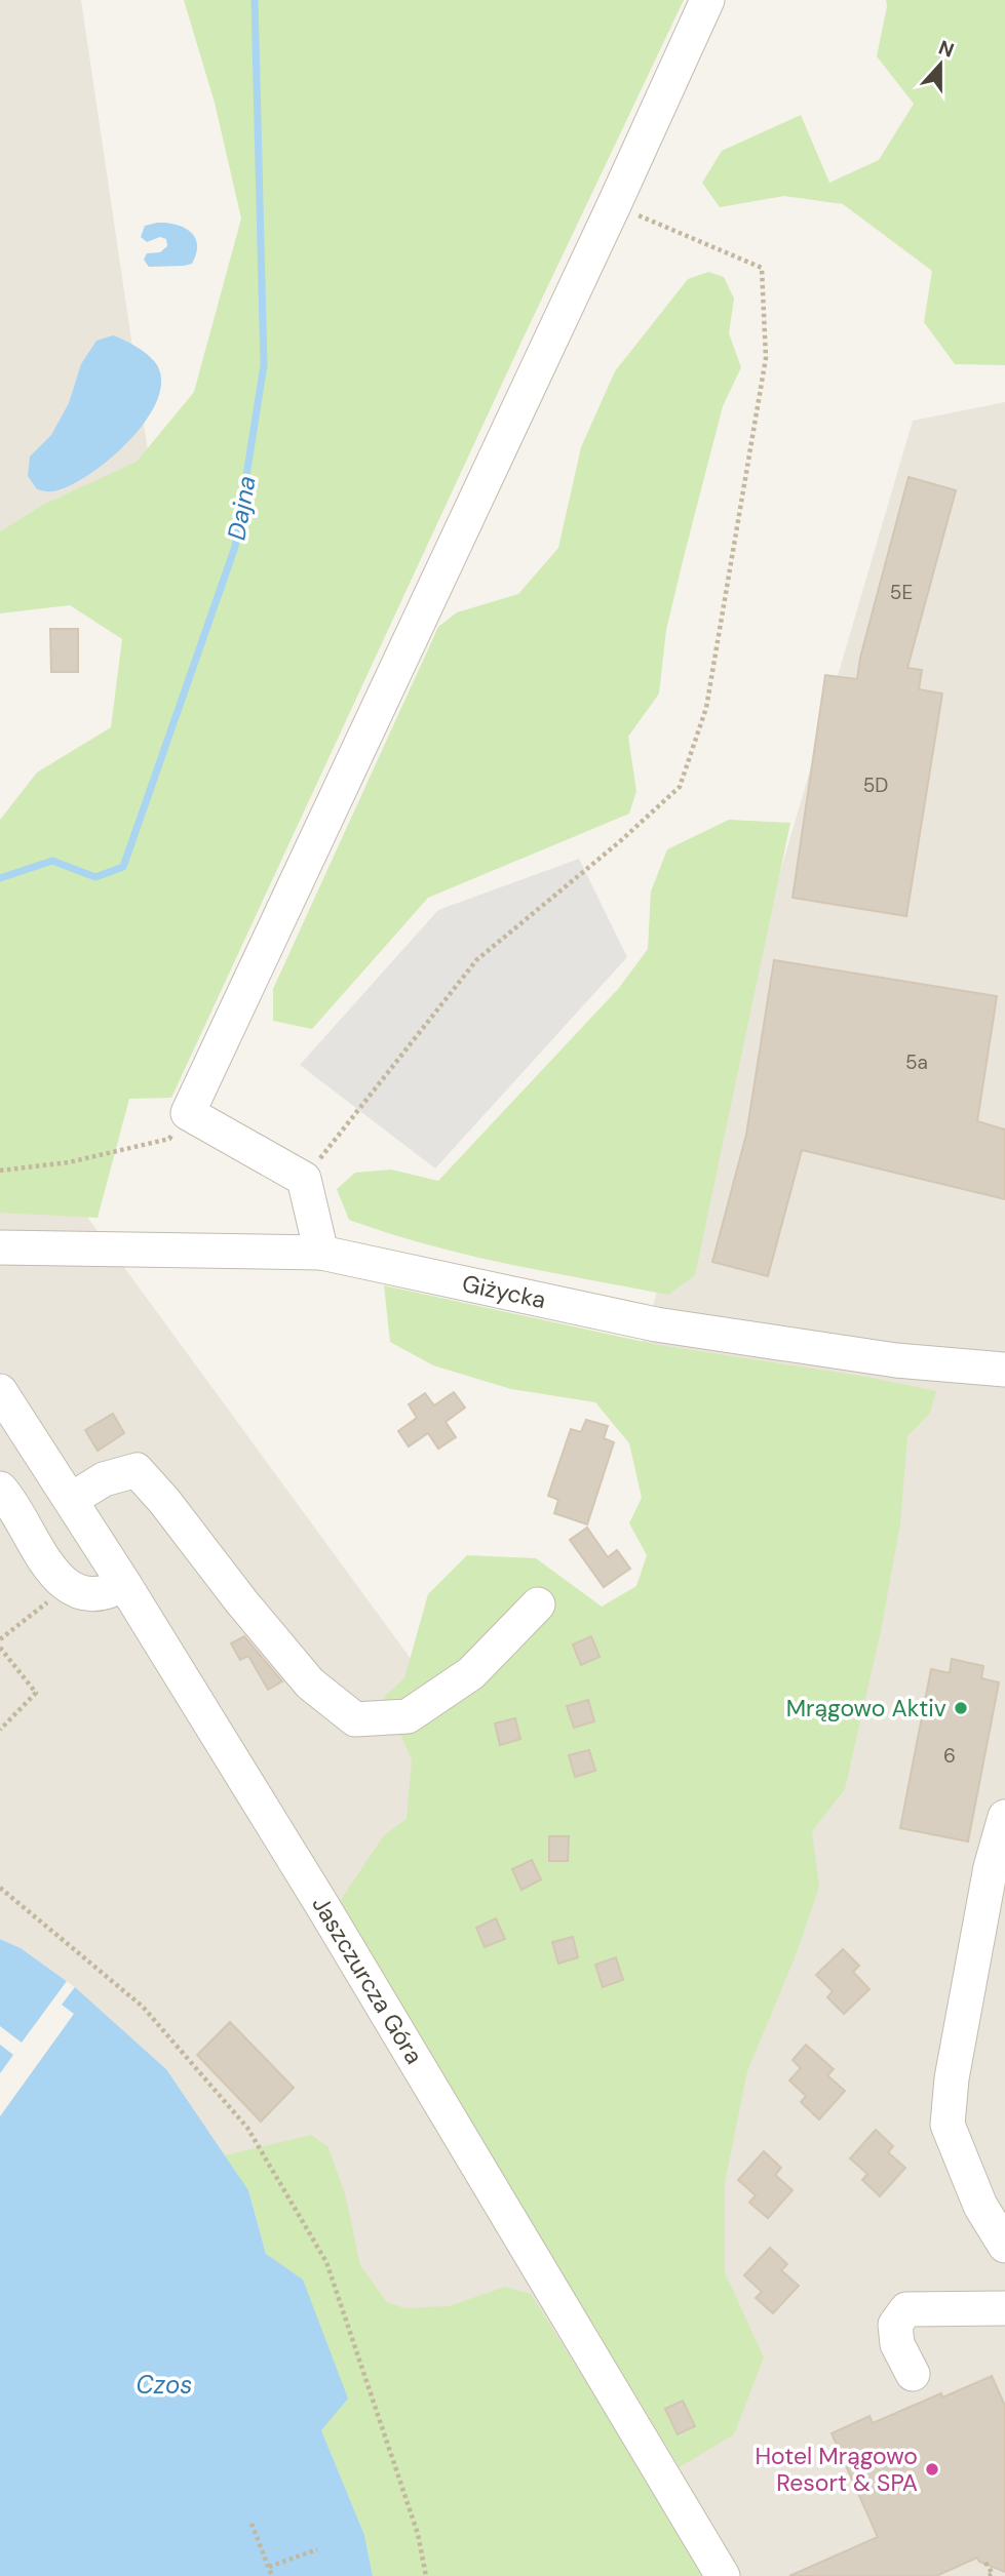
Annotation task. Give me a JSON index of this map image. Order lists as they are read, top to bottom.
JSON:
{
  "streets": {
    "street": ["Giżycka", "Jaszczurcza Góra"]
  },
  "water": ["Dajna", "Czos"],
  "places": ["Mrągowo Aktiv", "Hotel Mrągowo Resort & SPA"],
  "house_numbers": [
    "5E",
    "5D",
    "5a",
    "6"
  ],
  "north": "top"
}
